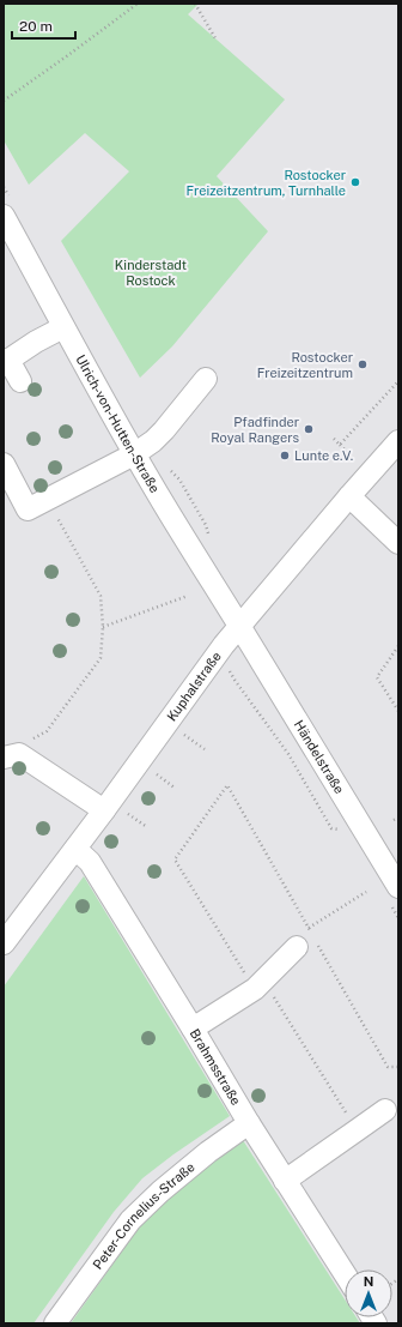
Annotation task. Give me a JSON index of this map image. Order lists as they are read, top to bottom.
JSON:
{
  "streets": {
    "street": [
      "Ulrich-von-Hutten-Straße",
      "Kuphalstraße",
      "Händelstraße",
      "Brahmsstraße",
      "Peter-Cornelius-Straße"
    ]
  },
  "crossings": [
    ["Ulrich-von-Hutten-Straße", "Kuphalstraße"],
    ["Ulrich-von-Hutten-Straße", "Händelstraße"],
    ["Kuphalstraße", "Händelstraße"],
    ["Kuphalstraße", "Brahmsstraße"],
    ["Brahmsstraße", "Peter-Cornelius-Straße"]
  ],
  "parks": ["Kinderstadt Rostock"],
  "places": [
    "Rostocker Freizeitzentrum, Turnhalle",
    "Rostocker Freizeitzentrum",
    "Pfadfinder Royal Rangers",
    "Lunte e.V."
  ],
  "scale_bar": "20 m",
  "north": "top"
}
